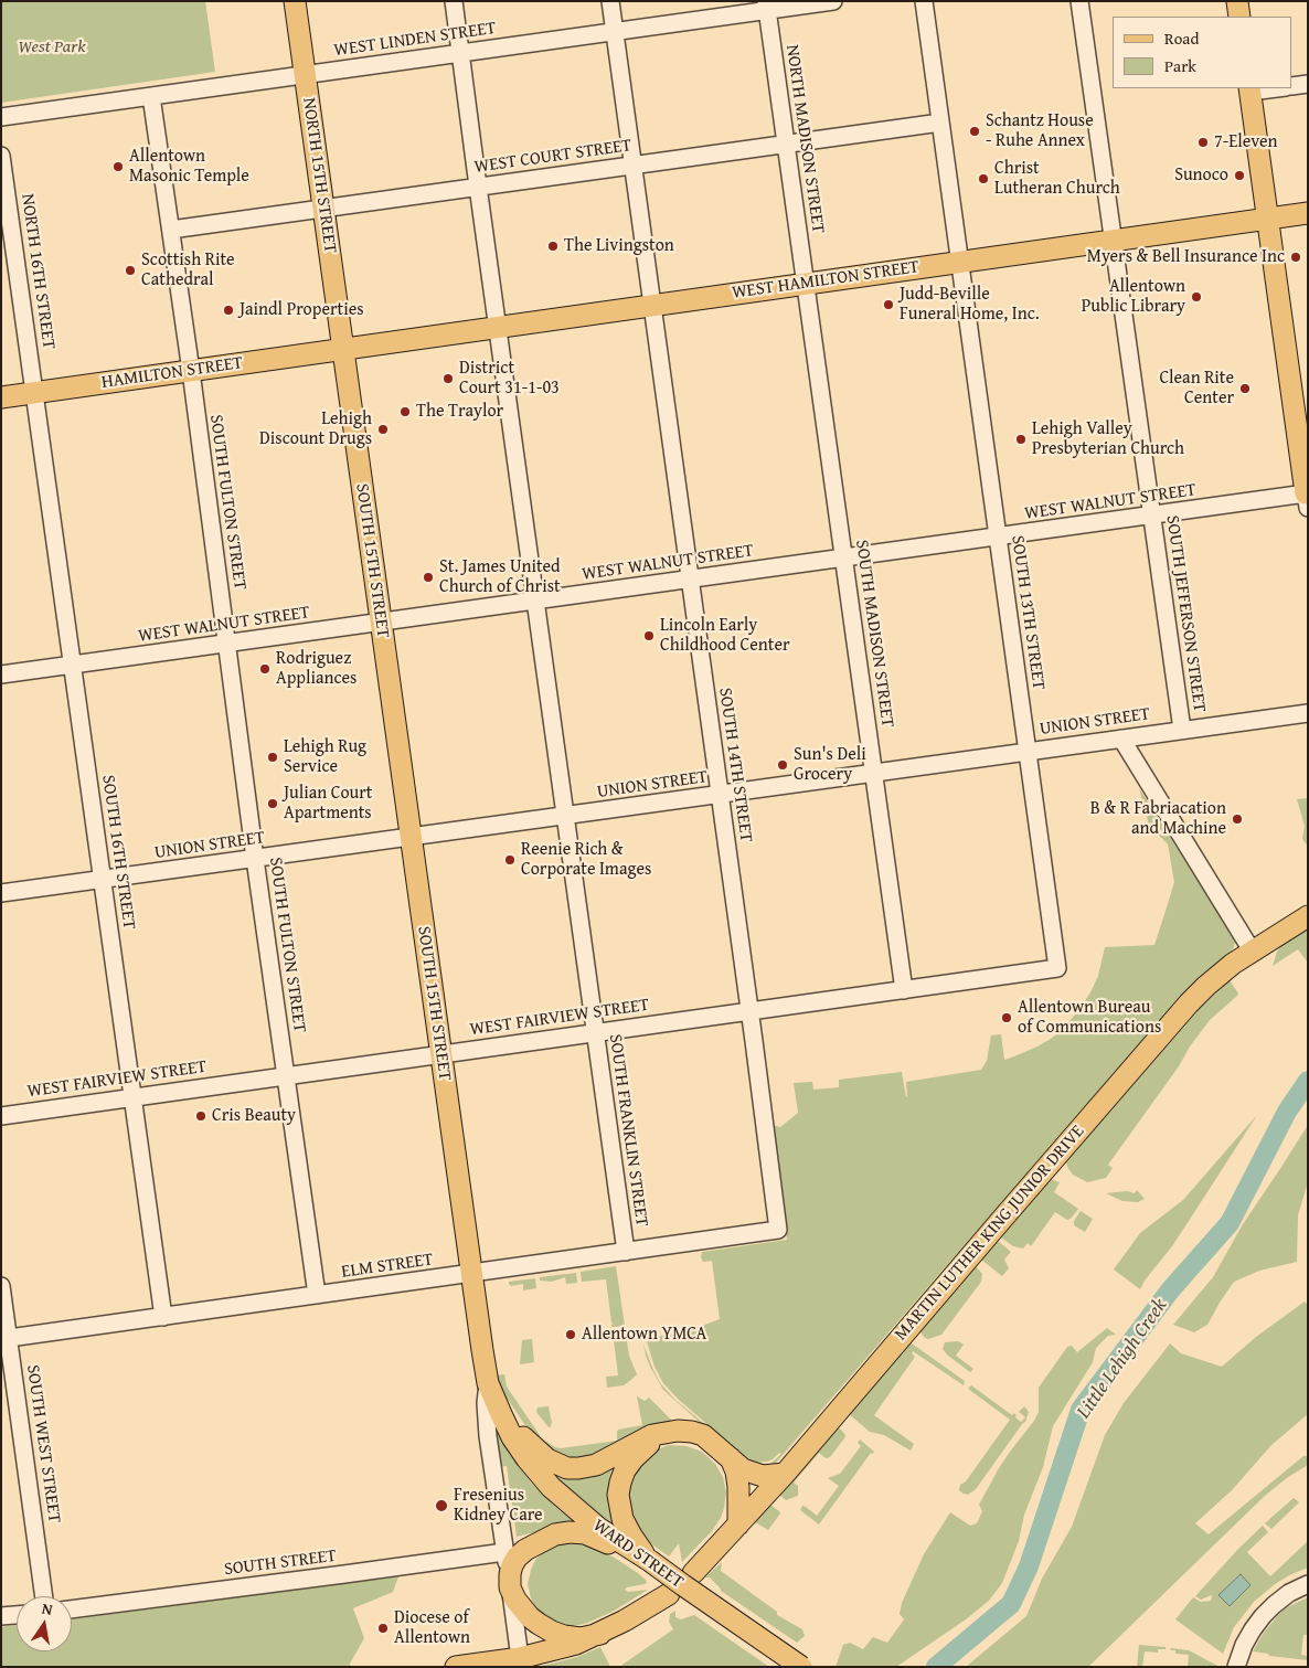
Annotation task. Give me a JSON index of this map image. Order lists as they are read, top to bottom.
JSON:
{
  "streets": {
    "main road": [
      "NORTH 15TH STREET",
      "WEST HAMILTON STREET",
      "HAMILTON STREET",
      "SOUTH 15TH STREET",
      "MARTIN LUTHER KING JUNIOR DRIVE",
      "WARD STREET"
    ],
    "street": [
      "WEST LINDEN STREET",
      "NORTH MADISON STREET",
      "WEST COURT STREET",
      "NORTH 16TH STREET",
      "SOUTH FULTON STREET",
      "WEST WALNUT STREET",
      "SOUTH 13TH STREET",
      "SOUTH JEFFERSON STREET",
      "SOUTH MADISON STREET",
      "UNION STREET",
      "SOUTH 14TH STREET",
      "SOUTH 16TH STREET",
      "WEST FAIRVIEW STREET",
      "SOUTH FRANKLIN STREET",
      "ELM STREET",
      "SOUTH WEST STREET",
      "SOUTH STREET"
    ]
  },
  "crossings": [
    ["WEST LINDEN STREET", "NORTH MADISON STREET"],
    ["WEST LINDEN STREET", "NORTH 15TH STREET"],
    ["WEST LINDEN STREET", "SOUTH FULTON STREET"],
    ["WEST LINDEN STREET", "SOUTH 14TH STREET"],
    ["WEST LINDEN STREET", "SOUTH FRANKLIN STREET"],
    ["NORTH MADISON STREET", "WEST COURT STREET"],
    ["NORTH MADISON STREET", "WEST HAMILTON STREET"],
    ["NORTH MADISON STREET", "SOUTH MADISON STREET"],
    ["WEST COURT STREET", "NORTH 15TH STREET"],
    ["WEST COURT STREET", "SOUTH FULTON STREET"],
    ["WEST COURT STREET", "SOUTH 13TH STREET"],
    ["WEST COURT STREET", "SOUTH 14TH STREET"],
    ["WEST COURT STREET", "SOUTH FRANKLIN STREET"],
    ["NORTH 15TH STREET", "WEST HAMILTON STREET"],
    ["NORTH 15TH STREET", "HAMILTON STREET"],
    ["NORTH 15TH STREET", "SOUTH 15TH STREET"],
    ["NORTH 16TH STREET", "HAMILTON STREET"],
    ["NORTH 16TH STREET", "SOUTH 16TH STREET"],
    ["WEST HAMILTON STREET", "HAMILTON STREET"],
    ["WEST HAMILTON STREET", "SOUTH 15TH STREET"],
    ["WEST HAMILTON STREET", "SOUTH 13TH STREET"],
    ["WEST HAMILTON STREET", "SOUTH JEFFERSON STREET"],
    ["WEST HAMILTON STREET", "SOUTH MADISON STREET"],
    ["WEST HAMILTON STREET", "SOUTH 14TH STREET"],
    ["WEST HAMILTON STREET", "SOUTH FRANKLIN STREET"],
    ["HAMILTON STREET", "SOUTH FULTON STREET"],
    ["HAMILTON STREET", "SOUTH 15TH STREET"],
    ["HAMILTON STREET", "SOUTH 16TH STREET"],
    ["SOUTH FULTON STREET", "WEST WALNUT STREET"],
    ["SOUTH FULTON STREET", "UNION STREET"],
    ["SOUTH FULTON STREET", "WEST FAIRVIEW STREET"],
    ["SOUTH FULTON STREET", "ELM STREET"],
    ["WEST WALNUT STREET", "SOUTH 15TH STREET"],
    ["WEST WALNUT STREET", "SOUTH 13TH STREET"],
    ["WEST WALNUT STREET", "SOUTH JEFFERSON STREET"],
    ["WEST WALNUT STREET", "SOUTH MADISON STREET"],
    ["WEST WALNUT STREET", "SOUTH 14TH STREET"],
    ["WEST WALNUT STREET", "SOUTH 16TH STREET"],
    ["WEST WALNUT STREET", "SOUTH FRANKLIN STREET"],
    ["SOUTH 15TH STREET", "UNION STREET"],
    ["SOUTH 15TH STREET", "WEST FAIRVIEW STREET"],
    ["SOUTH 15TH STREET", "ELM STREET"],
    ["SOUTH 15TH STREET", "WARD STREET"],
    ["SOUTH 15TH STREET", "SOUTH STREET"],
    ["SOUTH 13TH STREET", "UNION STREET"],
    ["SOUTH 13TH STREET", "WEST FAIRVIEW STREET"],
    ["SOUTH JEFFERSON STREET", "UNION STREET"],
    ["SOUTH MADISON STREET", "UNION STREET"],
    ["SOUTH MADISON STREET", "WEST FAIRVIEW STREET"],
    ["UNION STREET", "SOUTH 14TH STREET"],
    ["UNION STREET", "SOUTH 16TH STREET"],
    ["UNION STREET", "SOUTH FRANKLIN STREET"],
    ["SOUTH 14TH STREET", "WEST FAIRVIEW STREET"],
    ["SOUTH 14TH STREET", "ELM STREET"],
    ["SOUTH 16TH STREET", "WEST FAIRVIEW STREET"],
    ["SOUTH 16TH STREET", "ELM STREET"],
    ["WEST FAIRVIEW STREET", "SOUTH FRANKLIN STREET"],
    ["SOUTH FRANKLIN STREET", "ELM STREET"],
    ["ELM STREET", "SOUTH WEST STREET"]
  ],
  "water": ["Little Lehigh Creek"],
  "parks": ["West Park"],
  "places": [
    "Schantz House - Ruhe Annex",
    "7-Eleven",
    "Allentown Masonic Temple",
    "Sunoco",
    "Christ Lutheran Church",
    "The Livingston",
    "Myers & Bell Insurance Inc",
    "Scottish Rite Cathedral",
    "Allentown Public Library",
    "Judd-Beville Funeral Home, Inc.",
    "Jaindl Properties",
    "District Court 31-1-03",
    "Clean Rite Center",
    "The Traylor",
    "Lehigh Discount Drugs",
    "Lehigh Valley Presbyterian Church",
    "St. James United Church of Christ",
    "Lincoln Early Childhood Center",
    "Rodriguez Appliances",
    "Lehigh Rug Service",
    "Sun's Deli Grocery",
    "Julian Court Apartments",
    "B & R Fabriacation and Machine",
    "Reenie Rich & Corporate Images",
    "Allentown Bureau of Communications",
    "Cris Beauty",
    "Allentown YMCA",
    "Fresenius Kidney Care",
    "Diocese of Allentown"
  ],
  "legend": ["Road", "Park"],
  "north": "top"
}
